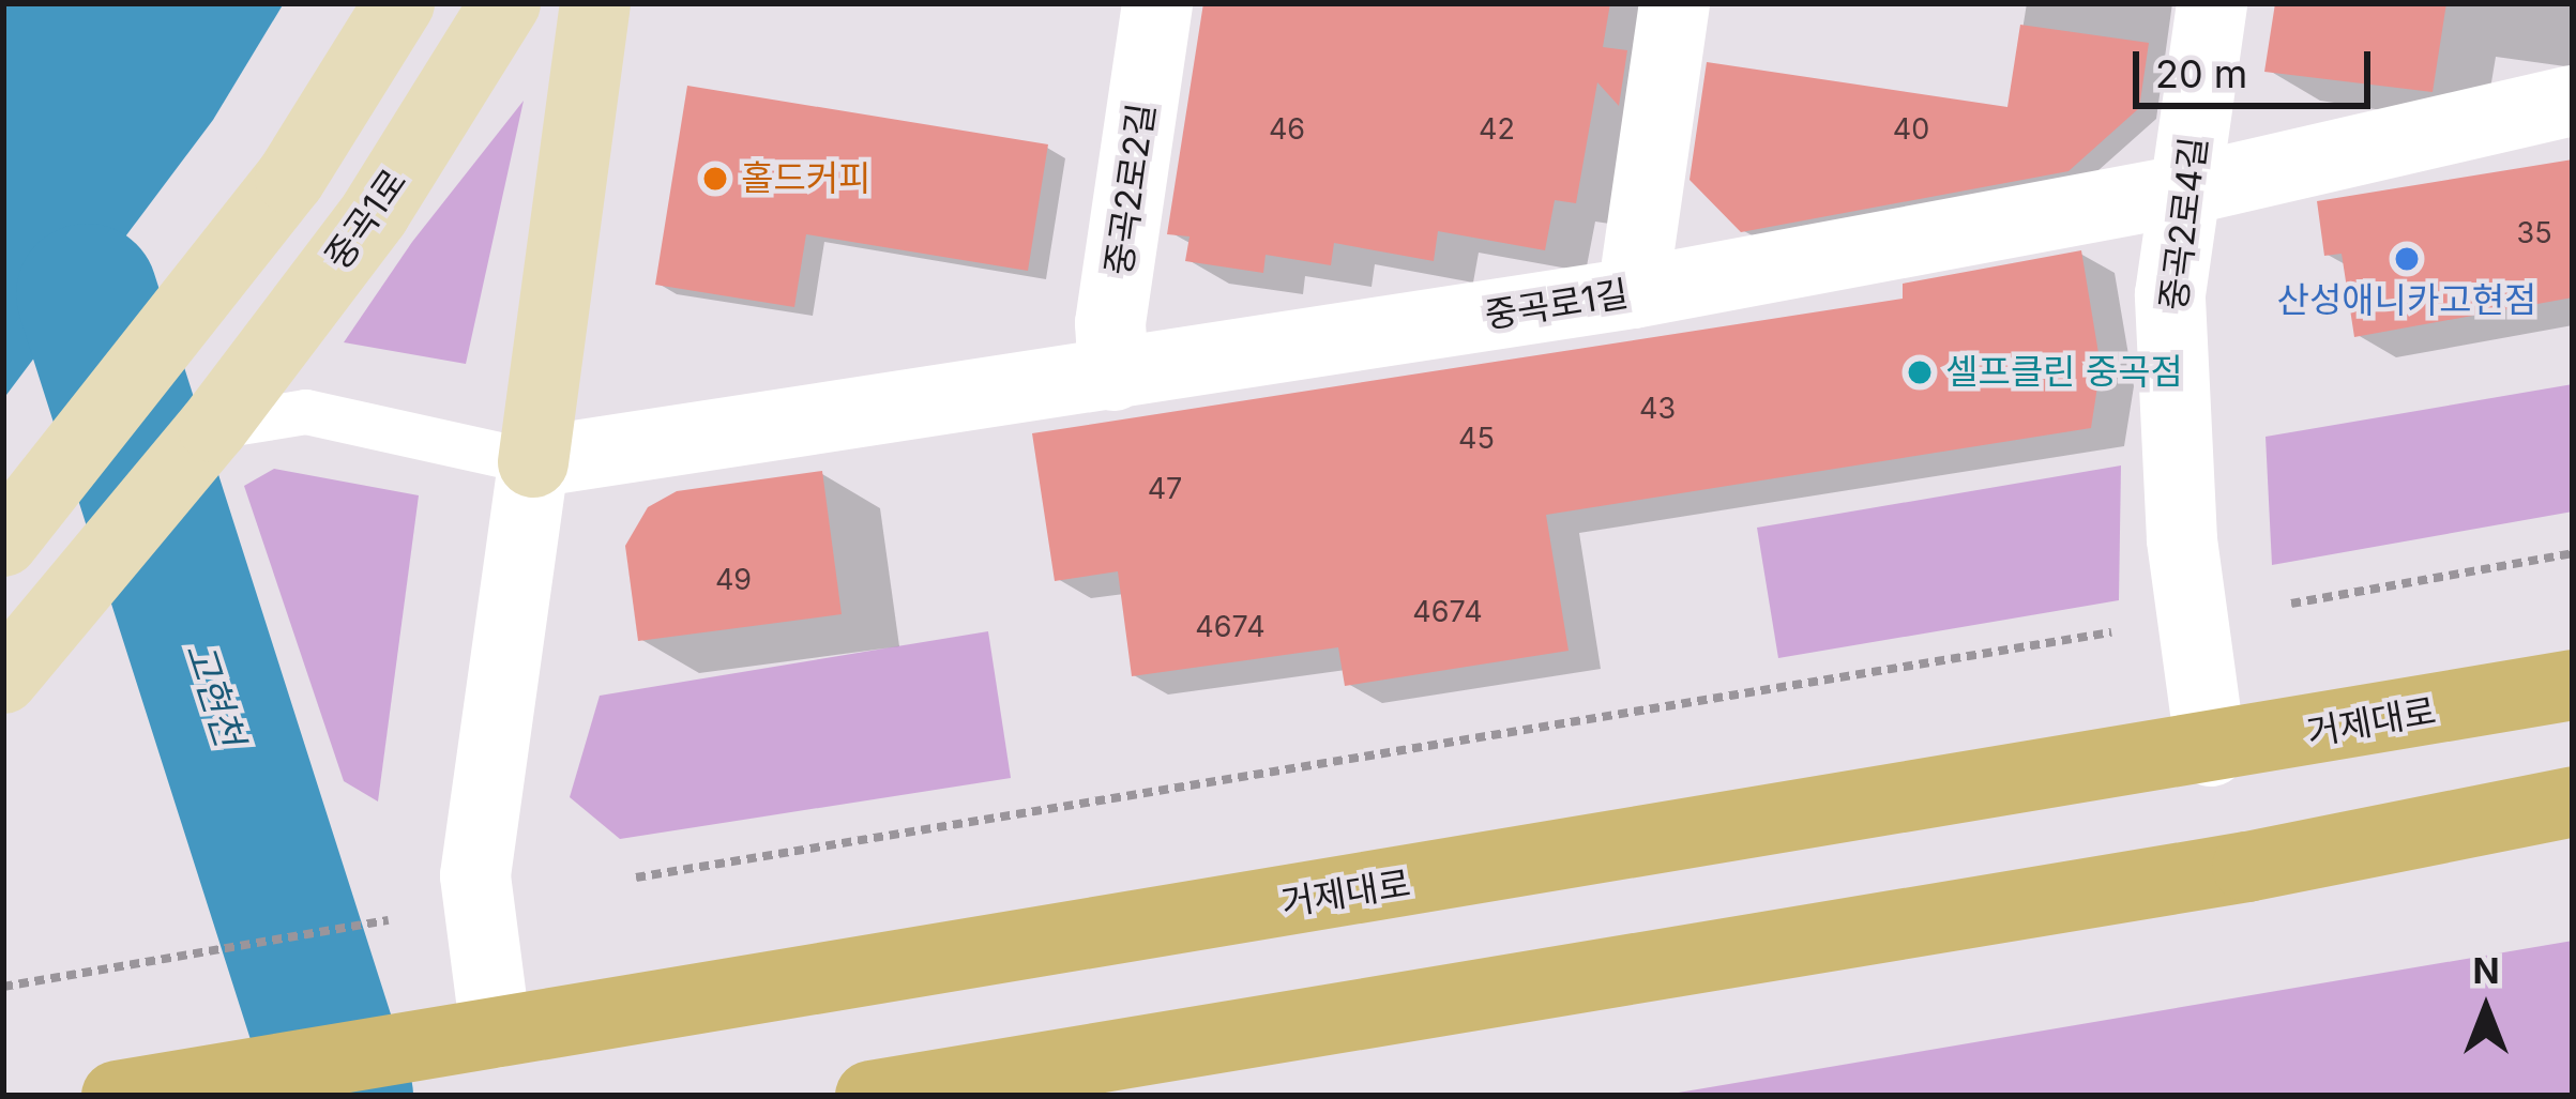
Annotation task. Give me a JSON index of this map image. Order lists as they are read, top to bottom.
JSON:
{
  "streets": {
    "main road": ["거제대로"],
    "street": [
      "중곡2로2길",
      "중곡1로",
      "중곡2로4길",
      "중곡로1길"
    ]
  },
  "crossings": [
    ["중곡2로2길", "중곡로1길"],
    ["중곡2로4길", "중곡로1길"],
    ["중곡2로4길", "거제대로"]
  ],
  "water": ["고현천"],
  "places": ["홀드커피", "산성애니카고현점", "셀프클린 중곡점"],
  "house_numbers": [
    "46",
    "42",
    "40",
    "35",
    "43",
    "45",
    "47",
    "49",
    "4674",
    "4674"
  ],
  "scale_bar": "20 m",
  "north": "top"
}
